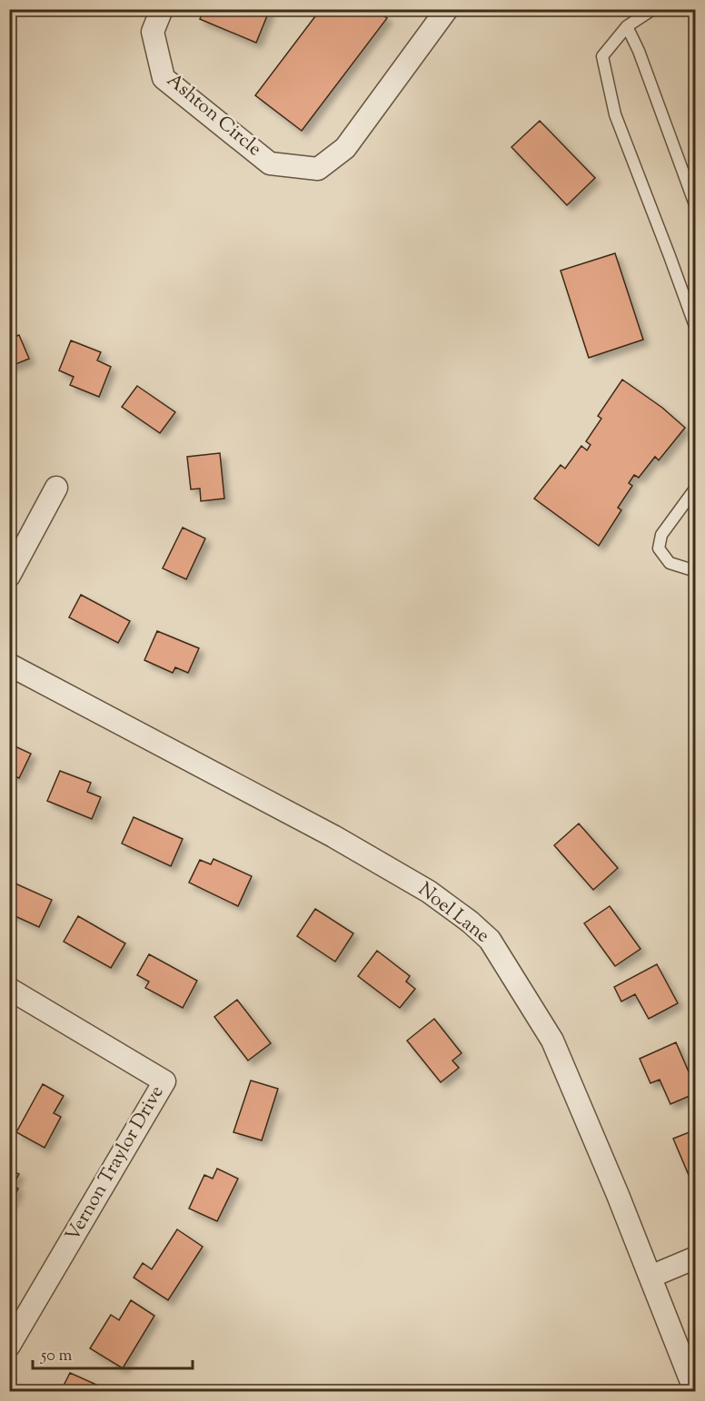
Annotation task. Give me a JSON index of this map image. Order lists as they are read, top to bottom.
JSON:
{
  "streets": {
    "street": ["Ashton Circle", "Noel Lane", "Vernon Traylor Drive"]
  },
  "scale_bar": "50 m"
}
